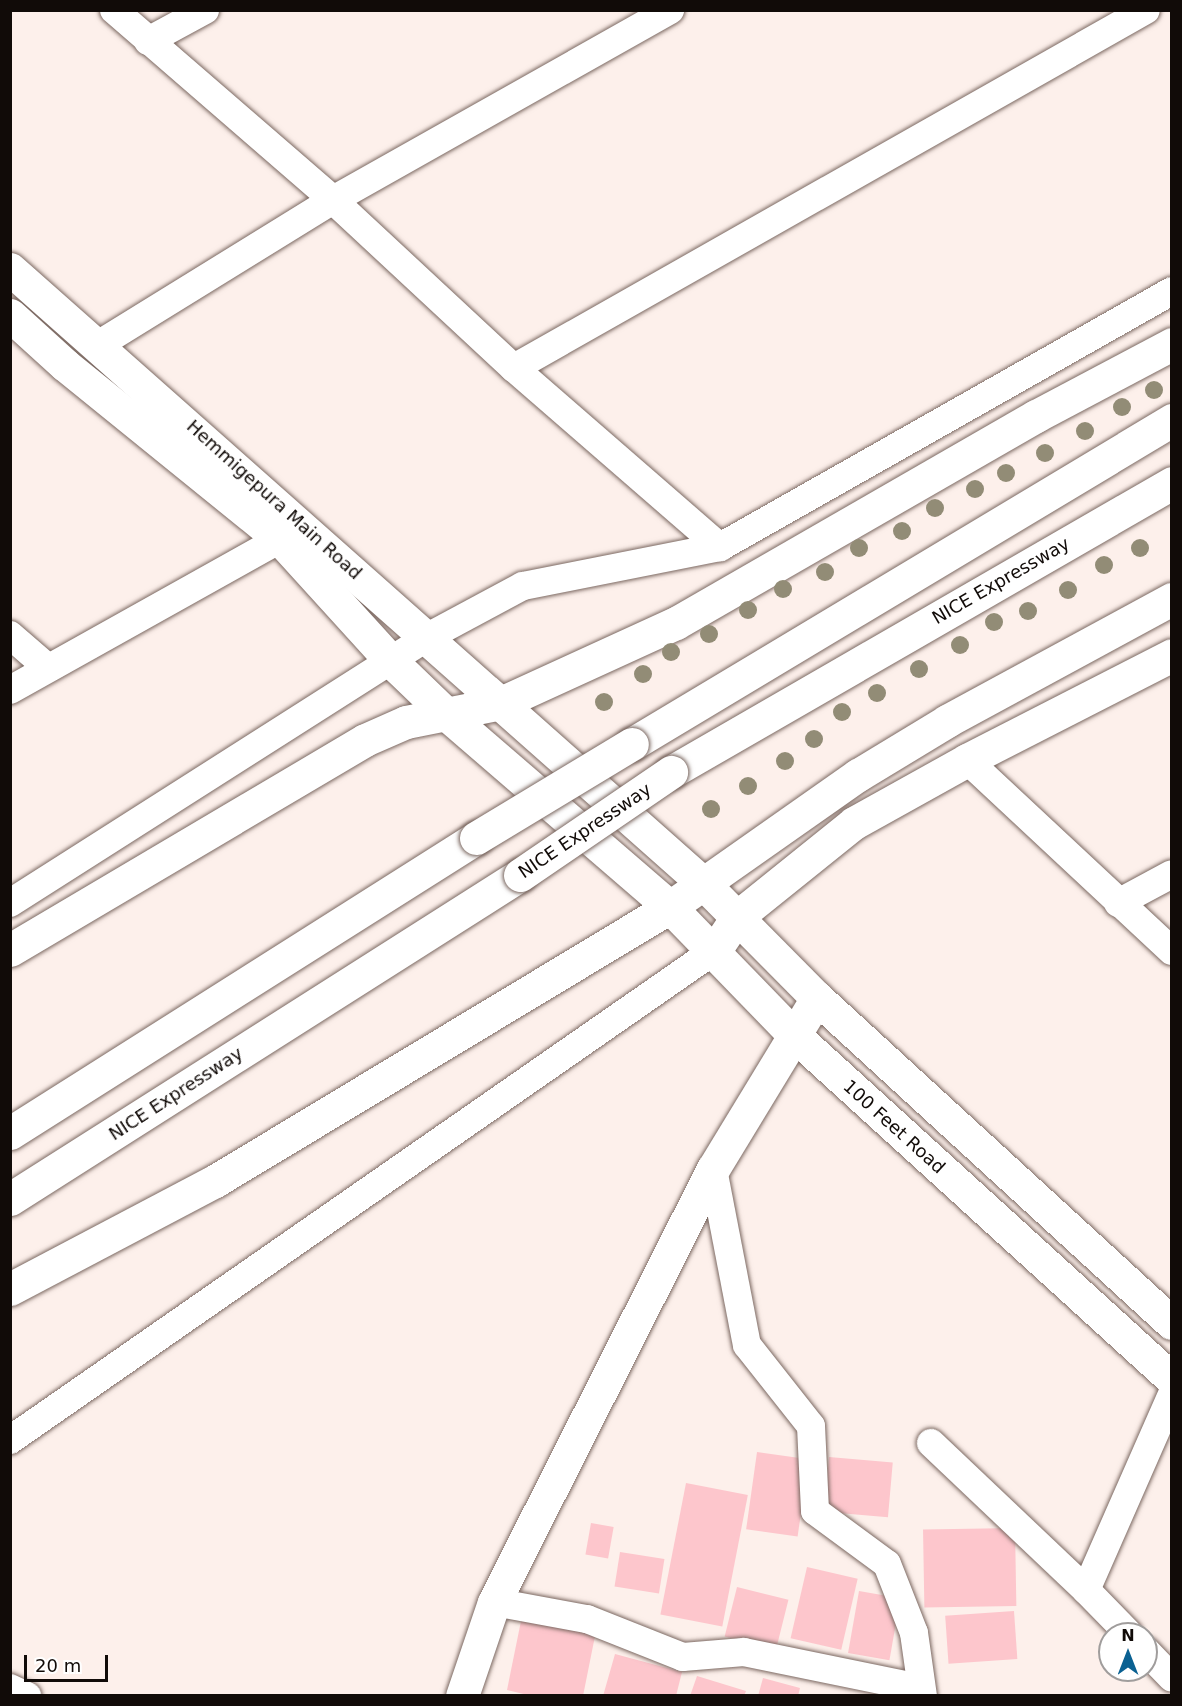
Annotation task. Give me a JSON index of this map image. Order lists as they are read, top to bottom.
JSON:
{
  "streets": {
    "main road": ["Hemmigepura Main Road", "NICE Expressway", "100 Feet Road"]
  },
  "crossings": [
    ["Hemmigepura Main Road", "100 Feet Road"]
  ],
  "scale_bar": "20 m",
  "north": "top"
}
